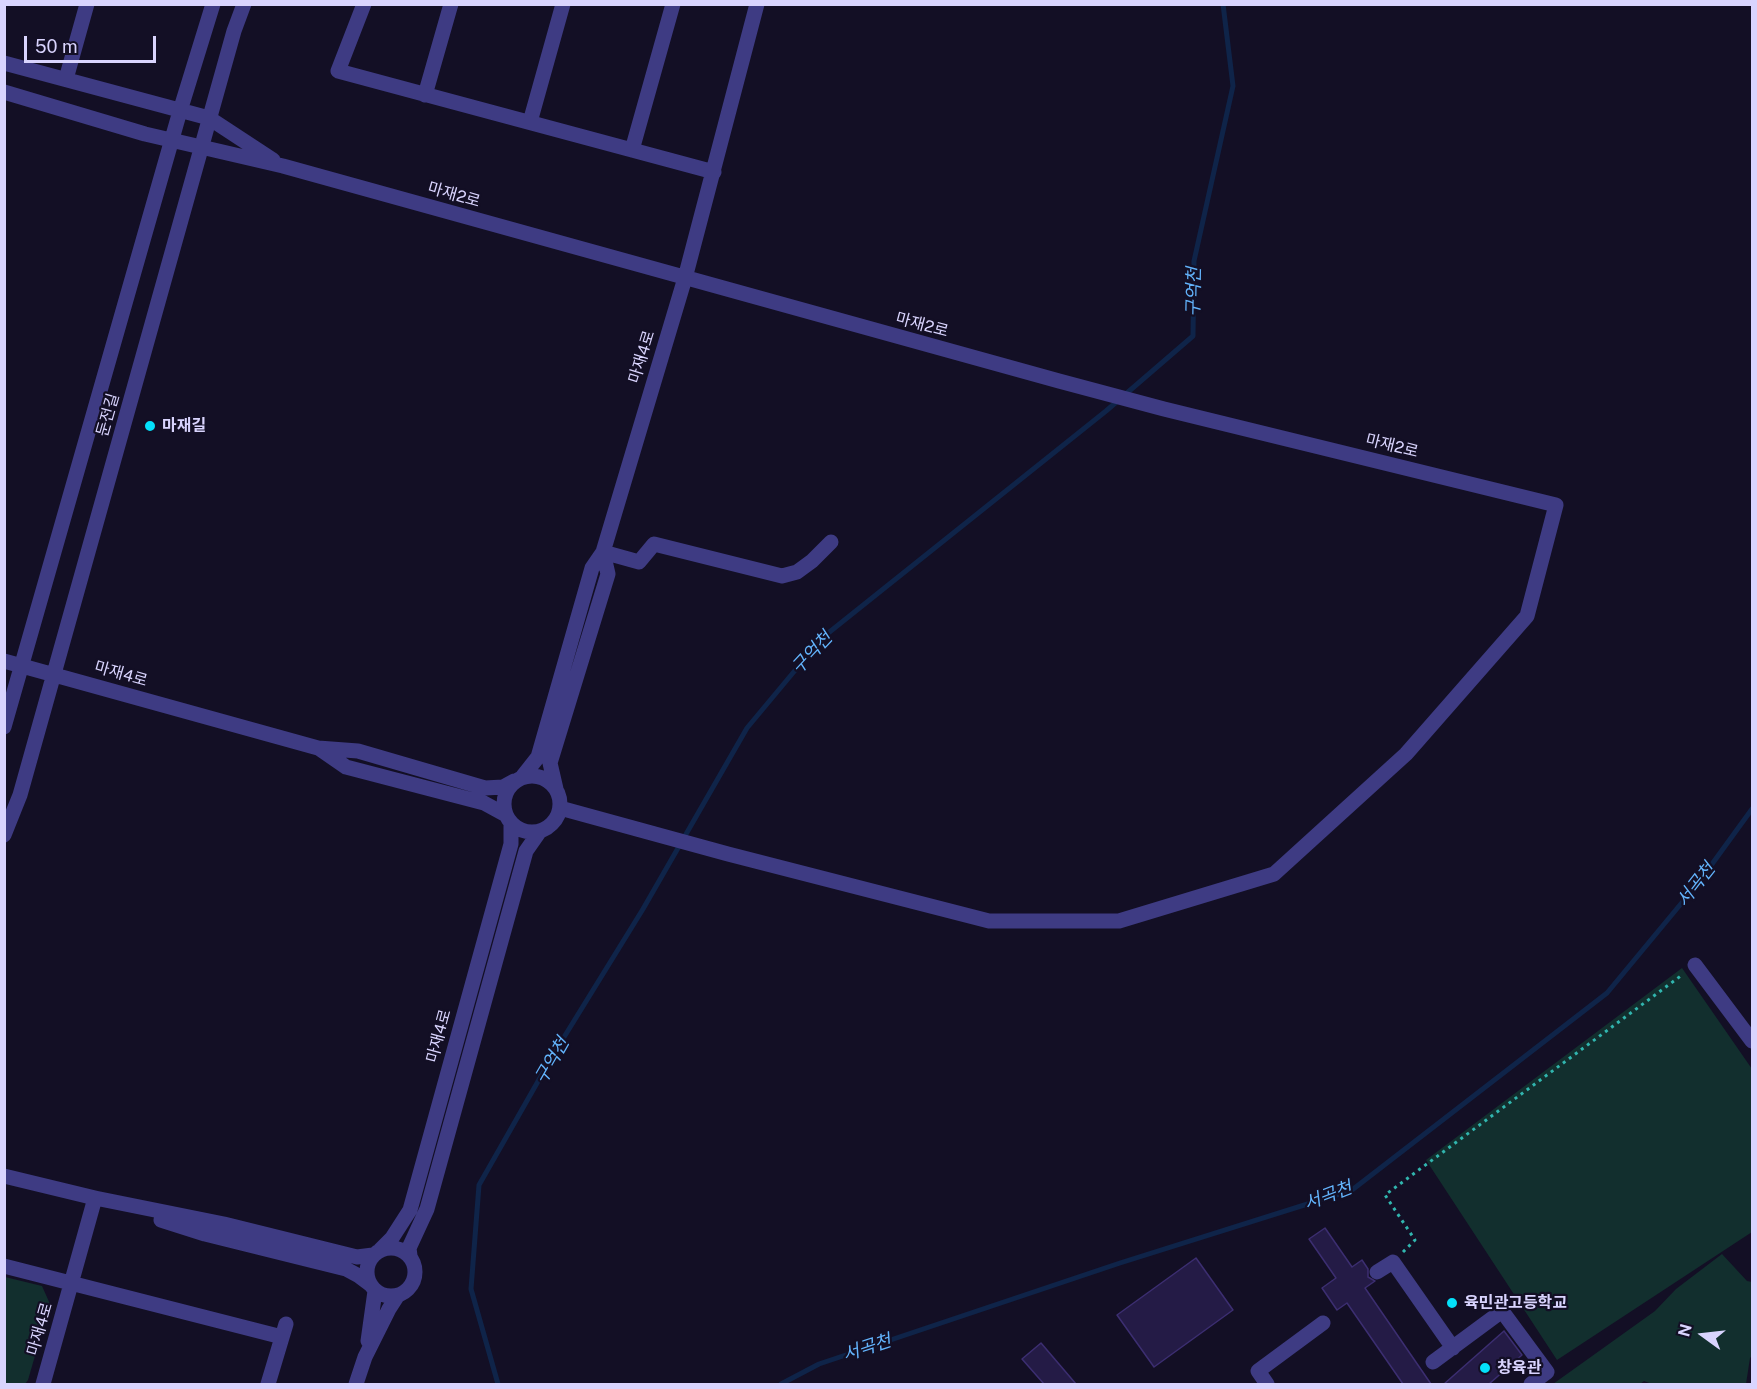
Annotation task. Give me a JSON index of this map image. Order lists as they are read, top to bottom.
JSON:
{
  "streets": {
    "street": ["마재2로", "마재4로", "둔전길"]
  },
  "crossings": [
    ["마재2로", "마재4로"],
    ["마재4로", "둔전길"]
  ],
  "water": ["구억천", "서곡천"],
  "places": ["마재길", "육민관고등학교", "창육관"],
  "scale_bar": "50 m",
  "north": "left"
}
